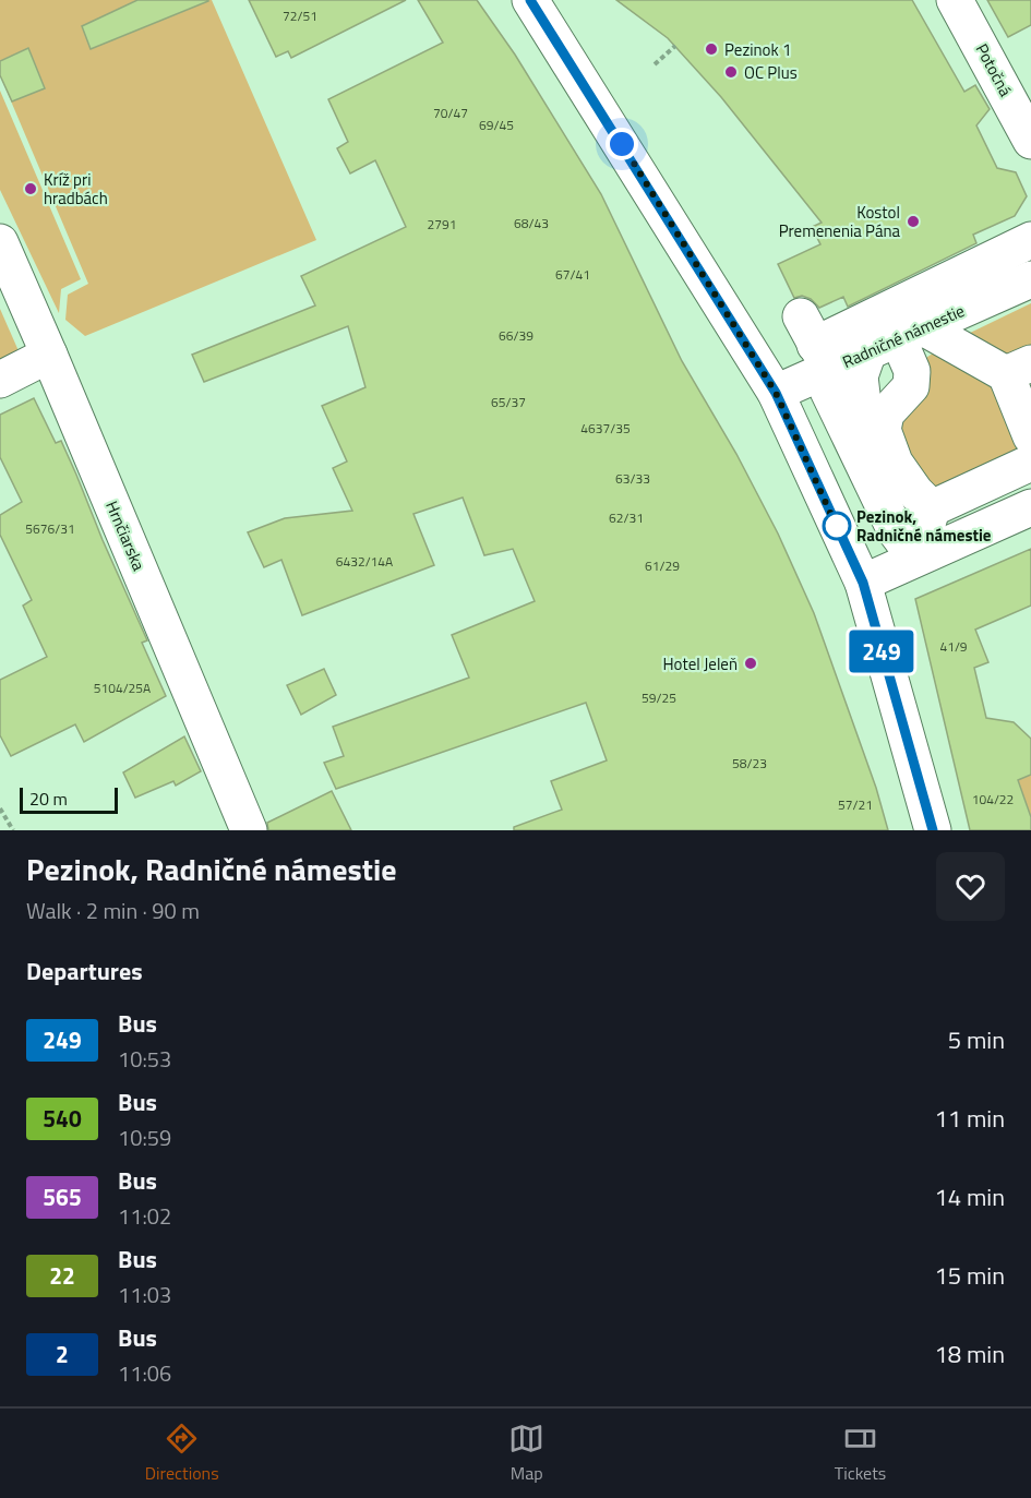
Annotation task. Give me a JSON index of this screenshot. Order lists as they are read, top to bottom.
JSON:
{
  "streets": {
    "street": ["Potočná", "Radničné námestie", "Hrnčiarska"]
  },
  "places": [
    "Pezinok 1",
    "OC Plus",
    "Kríž pri hradbách",
    "Kostol Premenenia Pána",
    "Pezinok, Radničné námestie",
    "Hotel Jeleň"
  ],
  "lines": ["bus line 249"],
  "house_numbers": [
    "72/51",
    "70/47",
    "69/45",
    "68/43",
    "2791",
    "67/41",
    "66/39",
    "65/37",
    "4637/35",
    "63/33",
    "62/31",
    "5676/31",
    "6432/14A",
    "61/29",
    "41/9",
    "5104/25A",
    "59/25",
    "58/23",
    "104/22",
    "57/21"
  ],
  "scale_bar": "20 m",
  "page": {
    "on_map": "249",
    "scale": "20 m",
    "heading": [
      ["Pezinok, Radničné námestie", "Walk · 2 min · 90 m"],
      "Departures"
    ],
    "list": [
      {
        "mark": "249",
        "name": "Bus",
        "note": "10:53",
        "value": "5 min"
      },
      {
        "mark": "540",
        "name": "Bus",
        "note": "10:59",
        "value": "11 min"
      },
      {
        "mark": "565",
        "name": "Bus",
        "note": "11:02",
        "value": "14 min"
      },
      {
        "mark": "22",
        "name": "Bus",
        "note": "11:03",
        "value": "15 min"
      },
      {
        "mark": "2",
        "name": "Bus",
        "note": "11:06",
        "value": "18 min"
      }
    ],
    "tabs": ["Directions", "Map", "Tickets"]
  }
}
